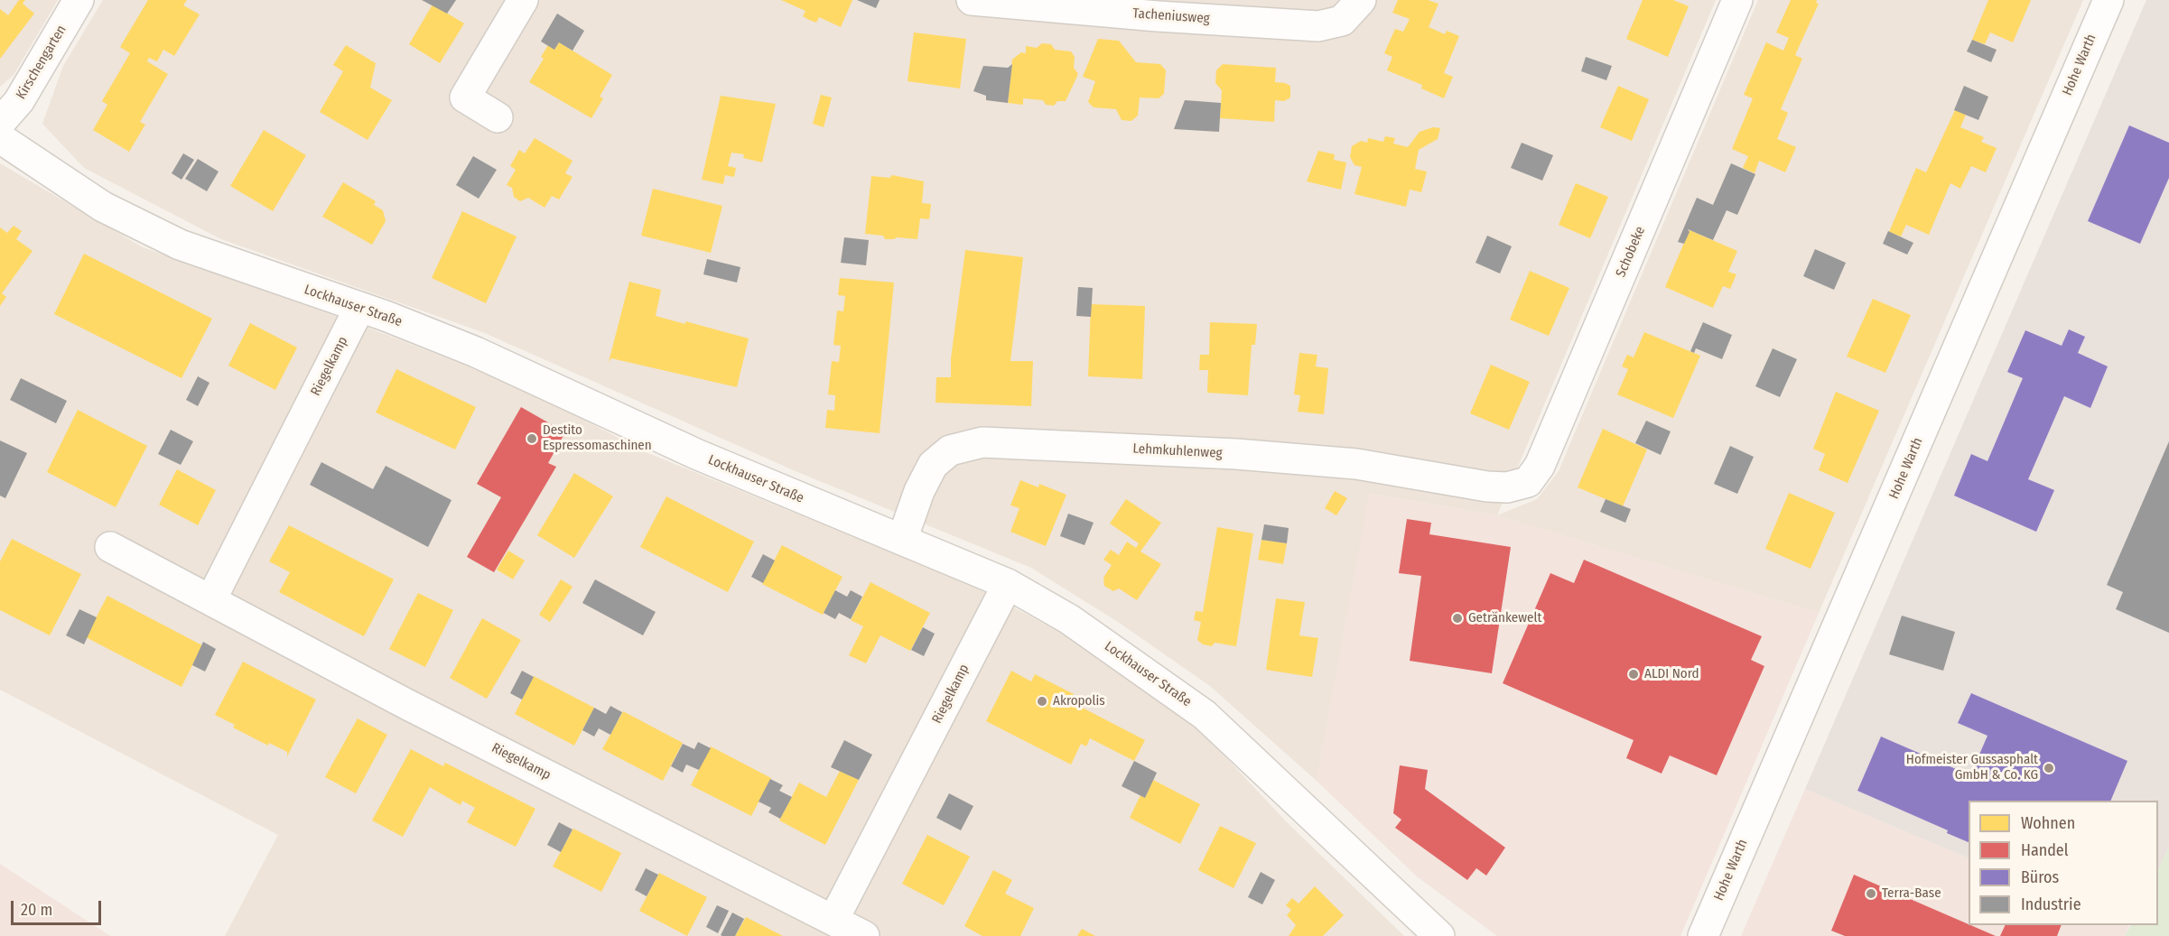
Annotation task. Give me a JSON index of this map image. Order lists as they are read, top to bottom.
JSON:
{
  "streets": {
    "street": [
      "Tacheniusweg",
      "Kirschengarten",
      "Hohe Warth",
      "Schobeke",
      "Lockhauser Straße",
      "Riegelkamp",
      "Lehmkuhlenweg"
    ]
  },
  "crossings": [
    ["Schobeke", "Lehmkuhlenweg"],
    ["Lockhauser Straße", "Riegelkamp"],
    ["Lockhauser Straße", "Lehmkuhlenweg"]
  ],
  "places": [
    "Destito Espressomaschinen",
    "Getränkewelt",
    "ALDI Nord",
    "Akropolis",
    "Hofmeister Gussasphalt GmbH & Co. KG",
    "Terra-Base"
  ],
  "legend": [
    "Wohnen",
    "Handel",
    "Büros",
    "Industrie"
  ],
  "scale_bar": "20 m"
}
